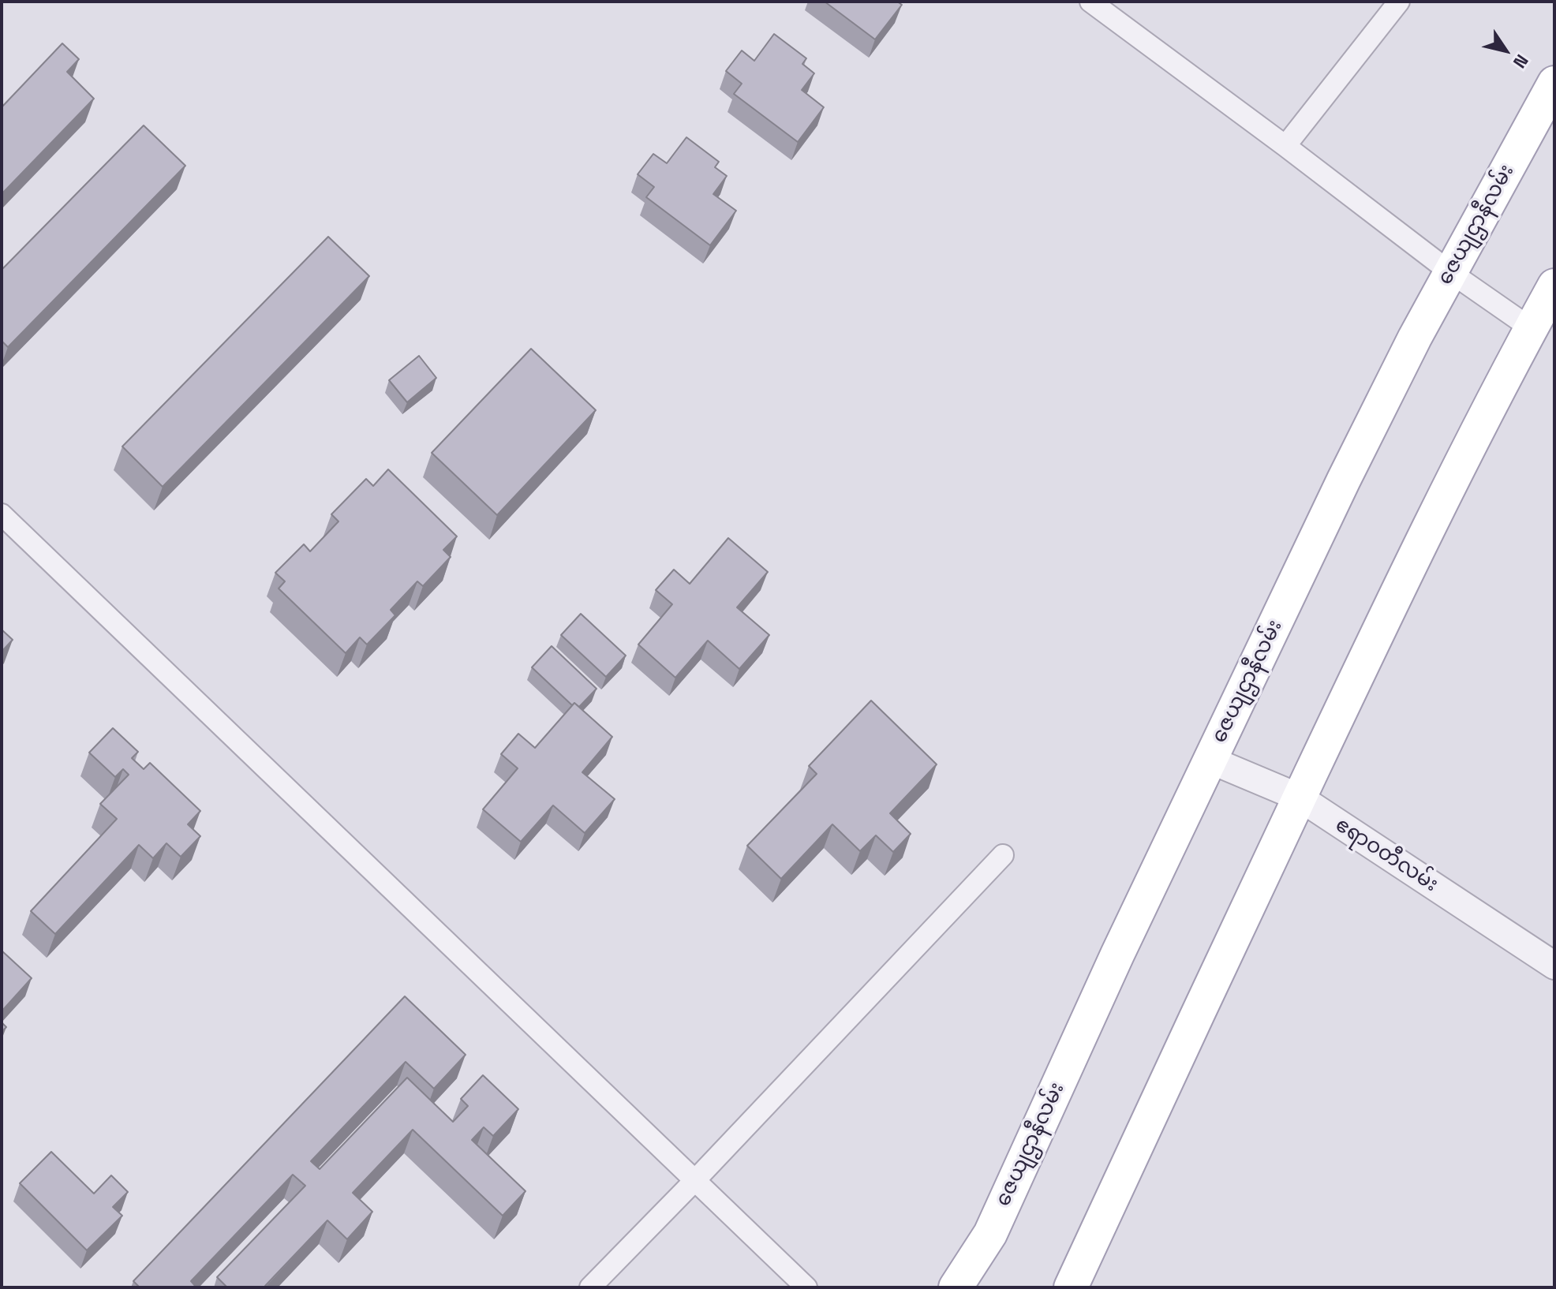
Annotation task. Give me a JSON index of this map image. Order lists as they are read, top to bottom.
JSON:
{
  "streets": {
    "main road": ["ဇေယျဌာနီလမ်း"],
    "street": ["ဧရာဝတီလမ်း"]
  },
  "crossings": [
    ["ဇေယျဌာနီလမ်း", "ဧရာဝတီလမ်း"]
  ],
  "north": "bottom right"
}
